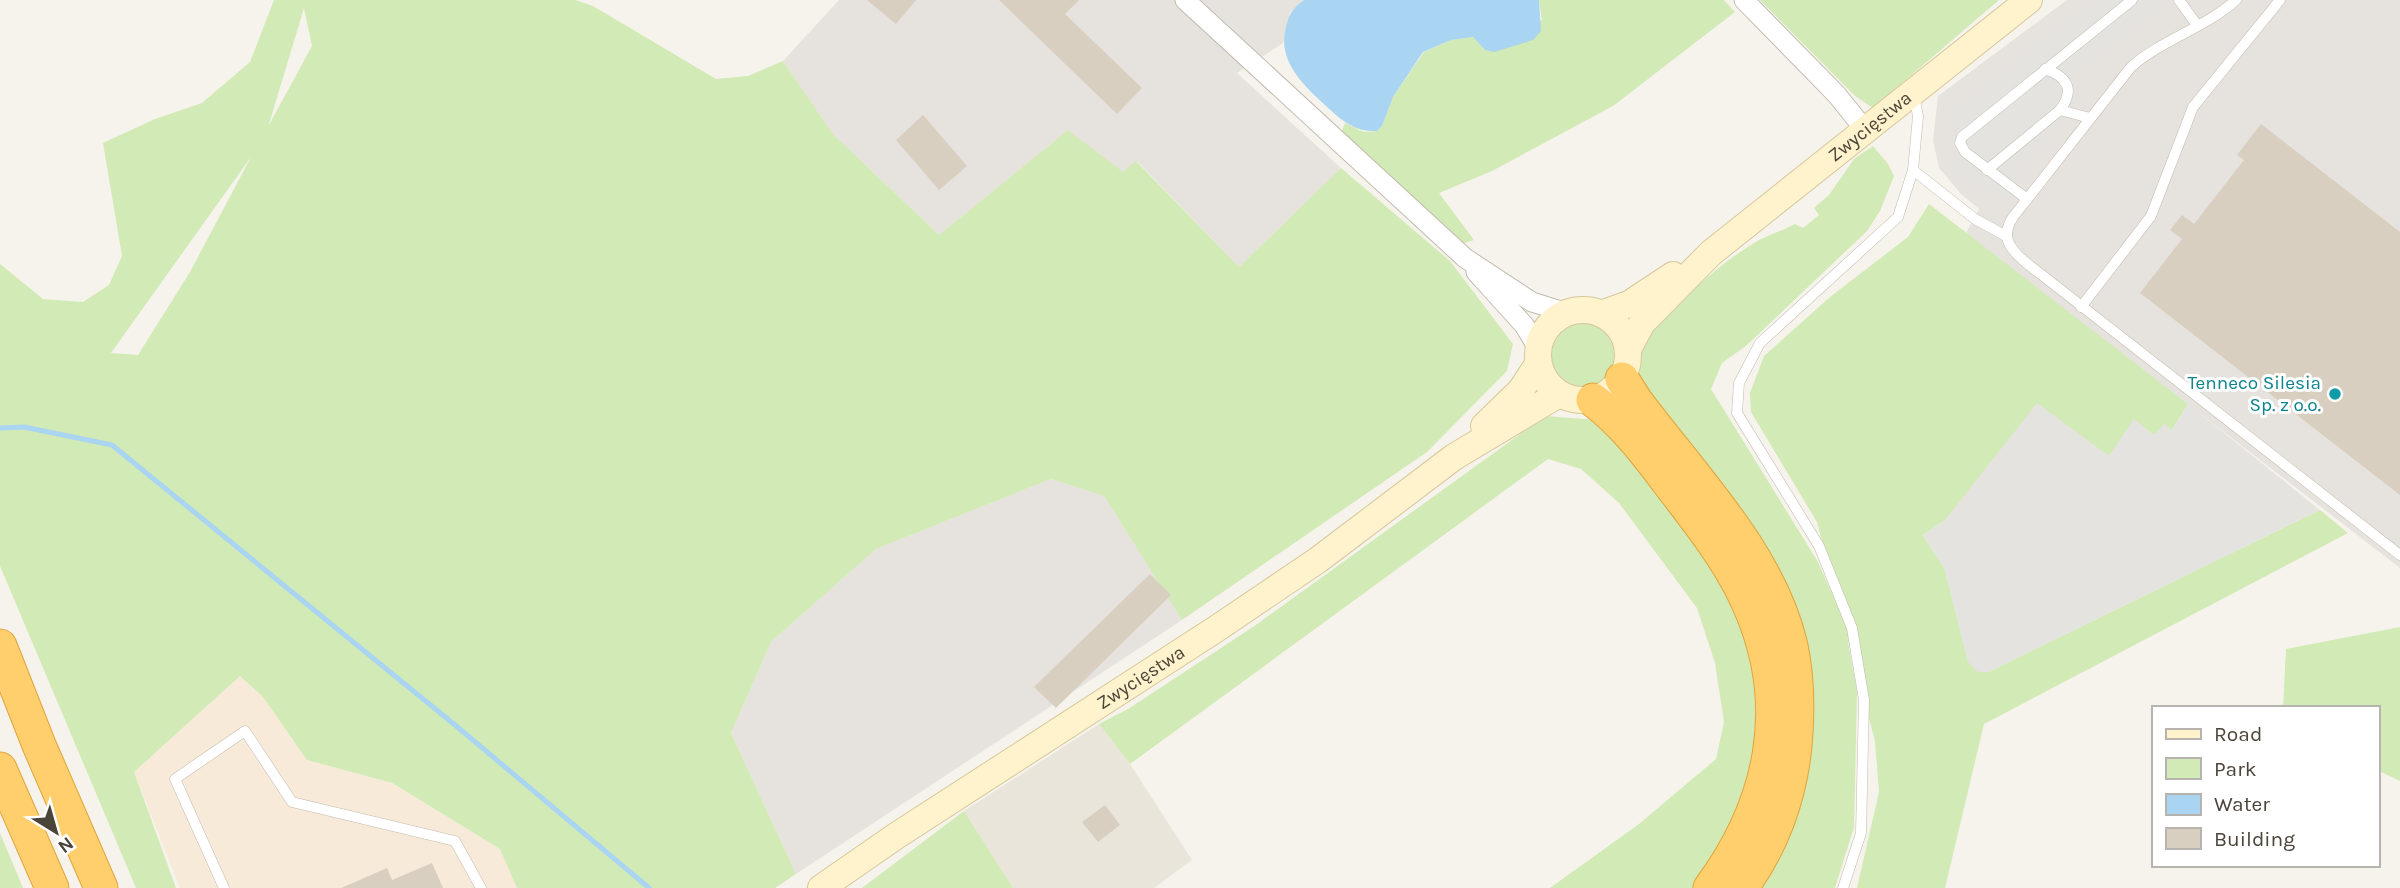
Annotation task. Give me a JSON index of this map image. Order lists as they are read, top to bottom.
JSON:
{
  "streets": {
    "main road": ["Zwycięstwa"]
  },
  "places": ["Tenneco Silesia Sp. z o.o."],
  "legend": [
    "Road",
    "Park",
    "Water",
    "Building"
  ],
  "north": "bottom right"
}
